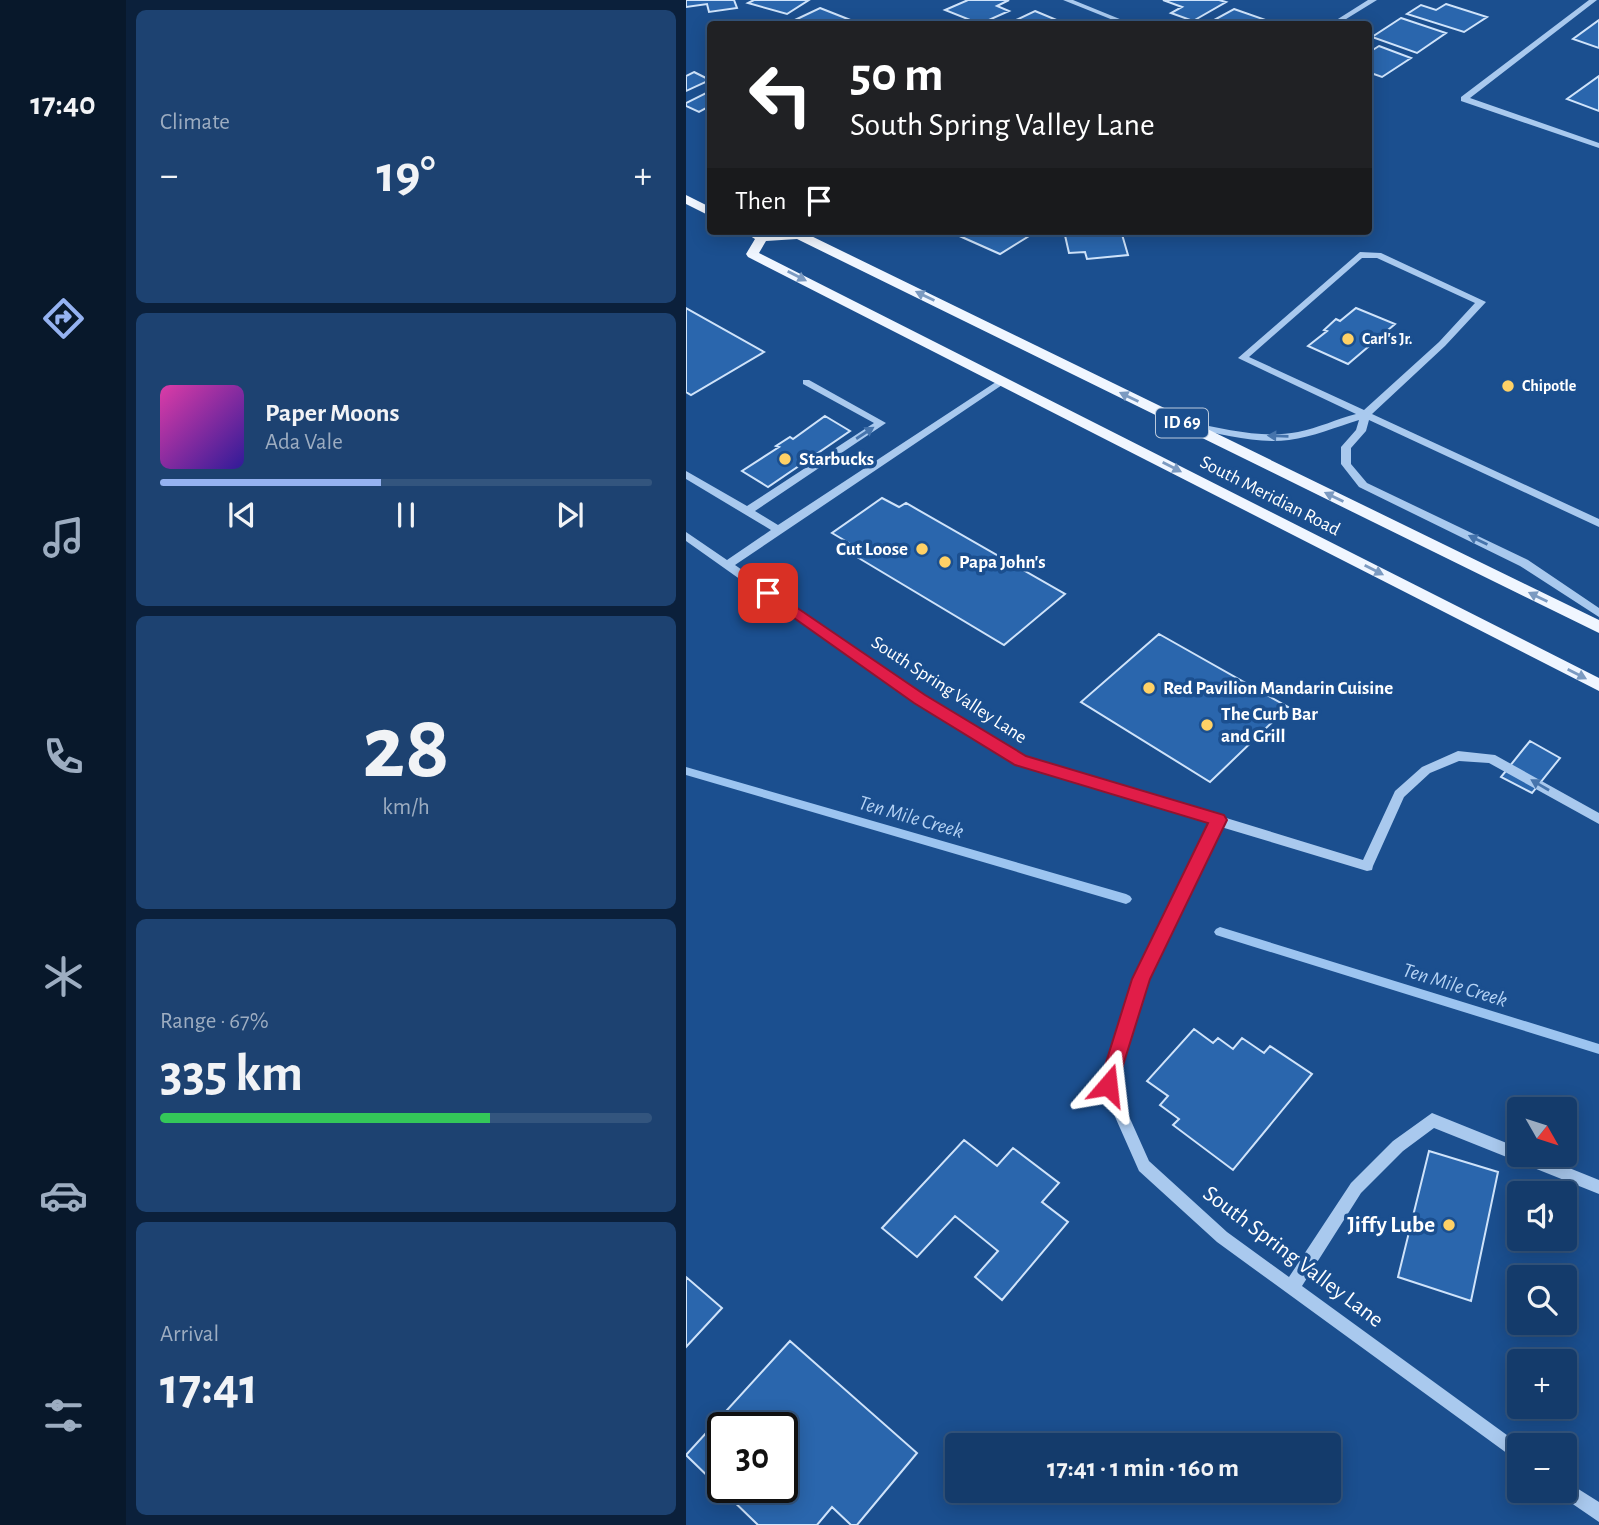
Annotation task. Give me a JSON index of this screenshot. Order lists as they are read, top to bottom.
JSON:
{
  "streets": {
    "main road": ["ID 69", "South Meridian Road"],
    "street": ["South Spring Valley Lane"]
  },
  "water": ["Ten Mile Creek"],
  "places": [
    "Carl's Jr.",
    "Chipotle",
    "Starbucks",
    "Cut Loose",
    "Papa John's",
    "Red Pavilion Mandarin Cuisine",
    "The Curb Bar and Grill",
    "Jiffy Lube"
  ],
  "north": "bottom right",
  "page": {
    "tabs": "17:40",
    "tile": [
      "Climate",
      ["28", "km/h"],
      ["Range · 67%", "335 km"],
      ["Arrival", "17:41"]
    ],
    "turn": ["50 m", "South Spring Valley Lane"],
    "heat": ["−", "19°", "+"],
    "then": "Then",
    "song": ["Paper Moons", "Ada Vale"],
    "map_buttons": ["+", "−"],
    "limit": "30",
    "trip": "17:41 · 1 min · 160 m"
  }
}
